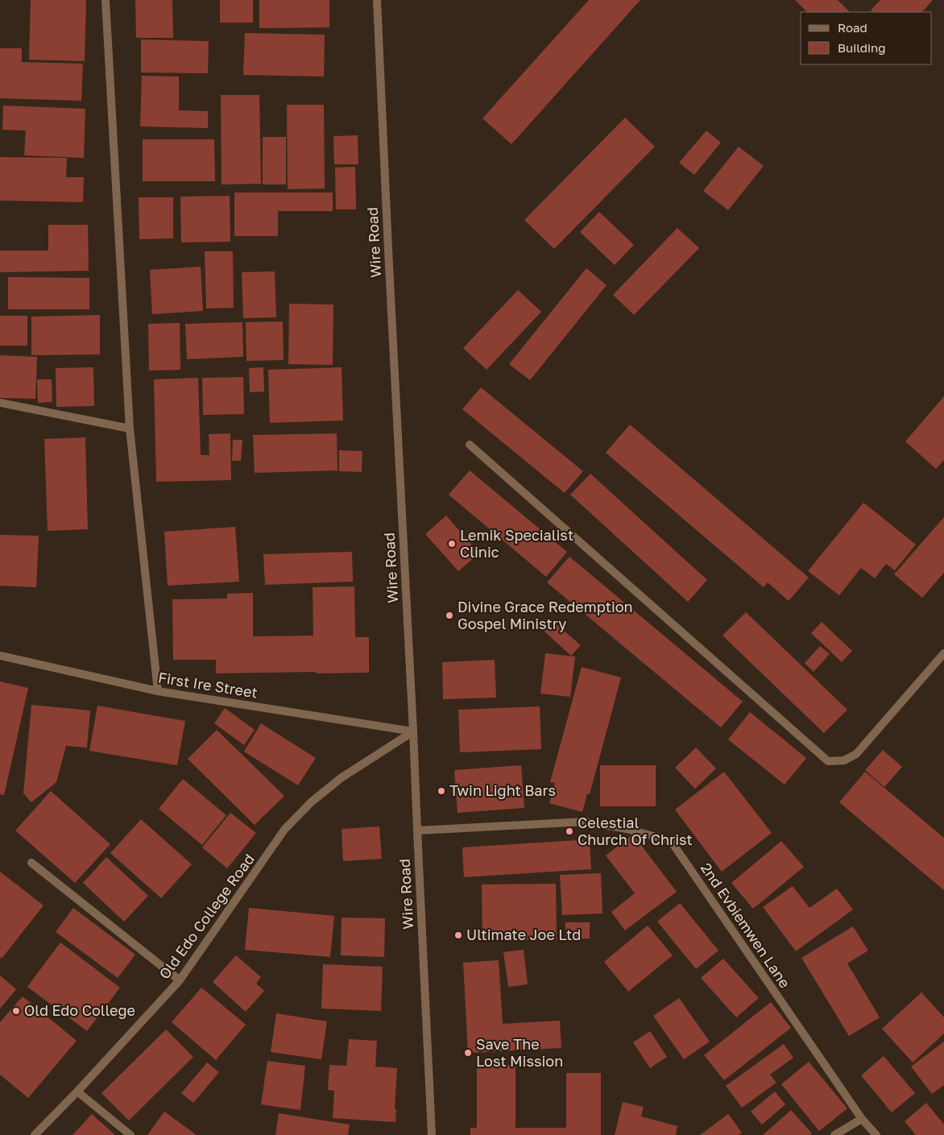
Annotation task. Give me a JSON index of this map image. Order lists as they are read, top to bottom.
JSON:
{
  "streets": {
    "street": [
      "Wire Road",
      "First Ire Street",
      "Old Edo College Road",
      "2nd Evbiemwen Lane"
    ]
  },
  "crossings": [
    ["Wire Road", "First Ire Street"],
    ["Wire Road", "Old Edo College Road"],
    ["Wire Road", "2nd Evbiemwen Lane"],
    ["First Ire Street", "Old Edo College Road"]
  ],
  "places": [
    "Lemik Specialist Clinic",
    "Divine Grace Redemption Gospel Ministry",
    "Twin Light Bars",
    "Celestial Church Of Christ",
    "Ultimate Joe Ltd",
    "Old Edo College",
    "Save The Lost Mission"
  ],
  "legend": ["Road", "Building"]
}
